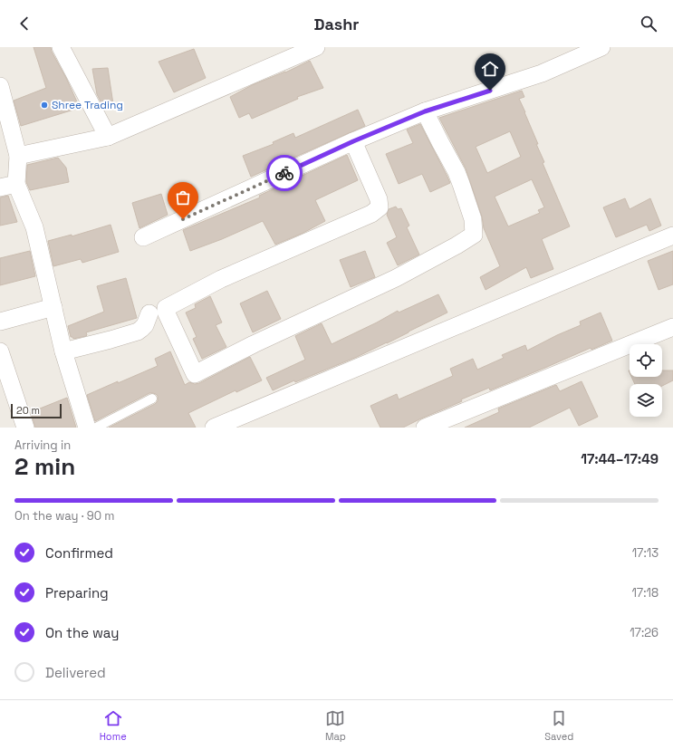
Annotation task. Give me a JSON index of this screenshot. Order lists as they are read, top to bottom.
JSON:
{
  "places": ["Shree Trading"],
  "scale_bar": "20 m",
  "page": {
    "header": "Dashr",
    "scale": "20 m",
    "heading": ["2 min", "Arriving in", "17:44–17:49"],
    "bar": "On the way · 90 m",
    "list": [
      ["Confirmed", "17:13"],
      ["Preparing", "17:18"],
      ["On the way", "17:26"],
      "Delivered"
    ],
    "tabs": ["Home", "Map", "Saved"]
  }
}
